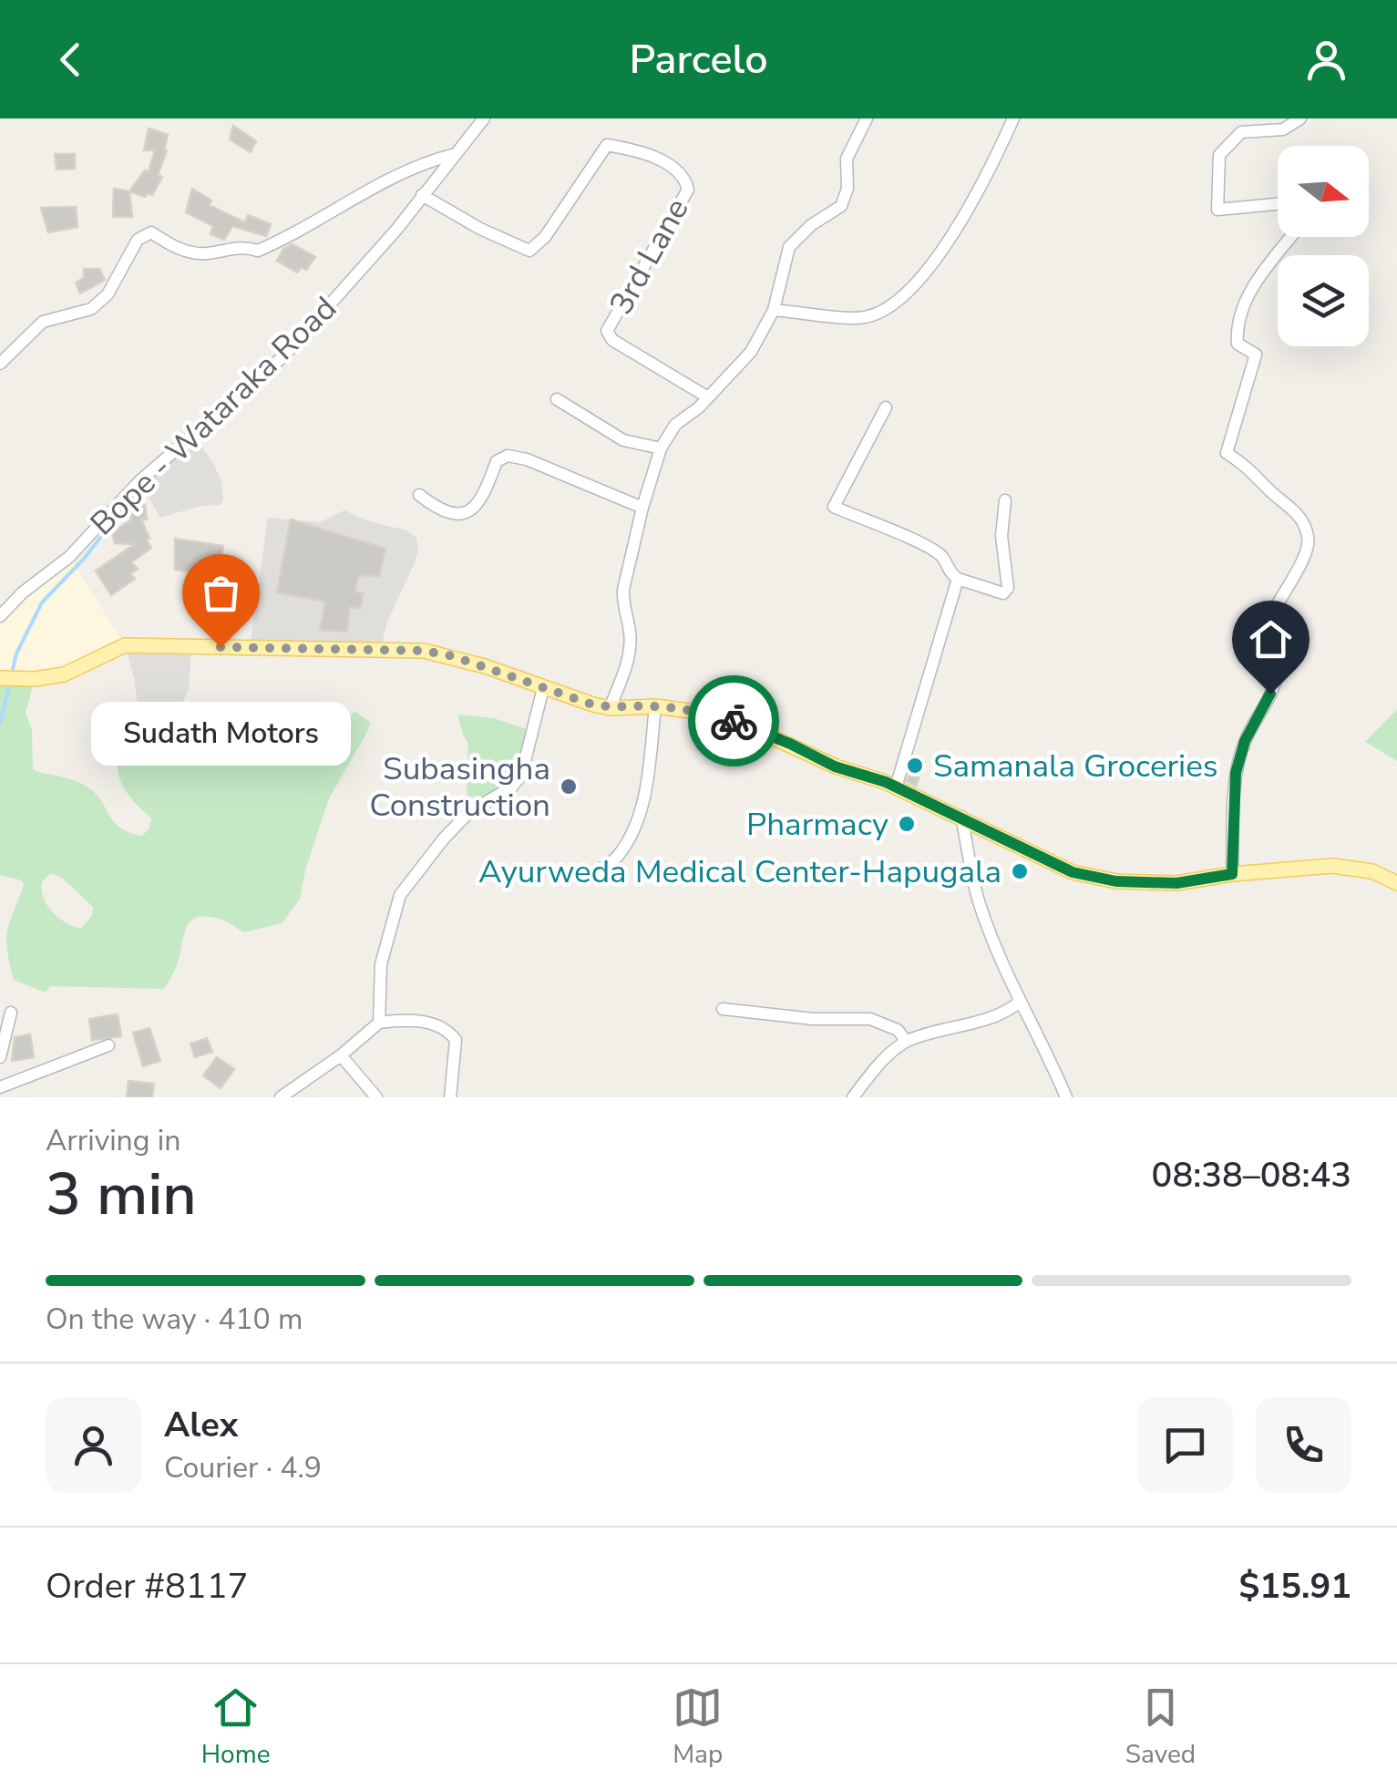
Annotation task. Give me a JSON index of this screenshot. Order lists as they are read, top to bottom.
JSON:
{
  "streets": {
    "street": ["3rd Lane", "Bope - Wataraka Road"]
  },
  "crossings": [
    ["3rd Lane", "Bope - Wataraka Road"]
  ],
  "places": [
    "Sudath Motors",
    "Samanala Groceries",
    "Subasingha Construction",
    "Pharmacy",
    "Ayurweda Medical Center-Hapugala"
  ],
  "north": "right",
  "page": {
    "header": "Parcelo",
    "bubble": "Sudath Motors",
    "heading": ["3 min", "Arriving in", "08:38–08:43"],
    "panel": [
      "Alex",
      "Courier · 4.9",
      "Order #8117",
      "$15.91"
    ],
    "bar": "On the way · 410 m",
    "tabs": ["Home", "Map", "Saved"]
  }
}
